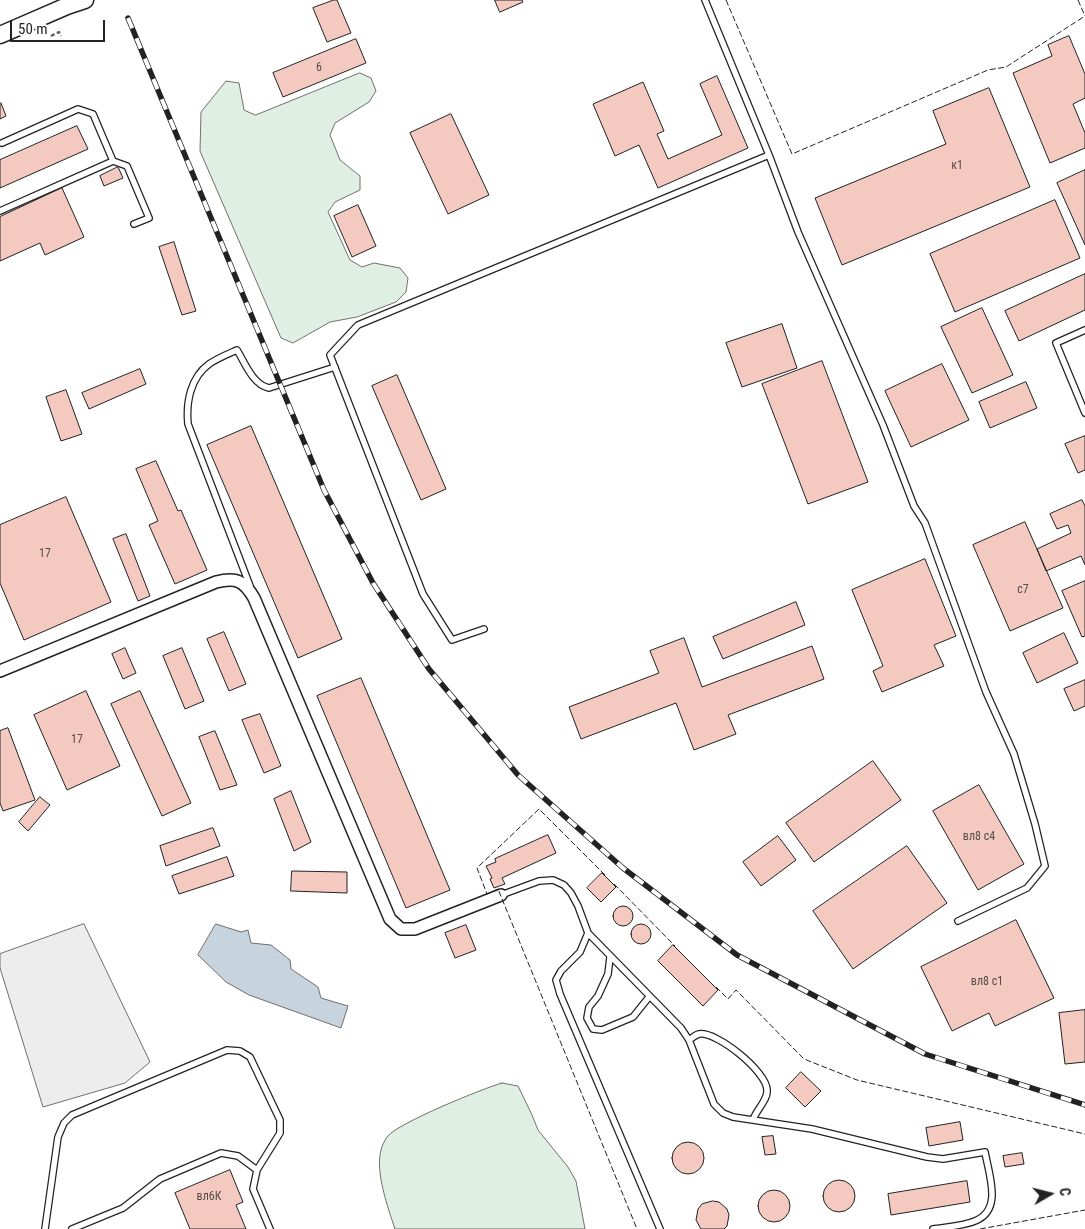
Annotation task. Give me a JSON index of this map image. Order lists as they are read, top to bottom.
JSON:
{
  "house_numbers": [
    "6",
    "к1",
    "17",
    "c7",
    "17",
    "вл8 с4",
    "вл8 с1",
    "вл6К"
  ],
  "scale_bar": "50 m",
  "north": "right"
}
